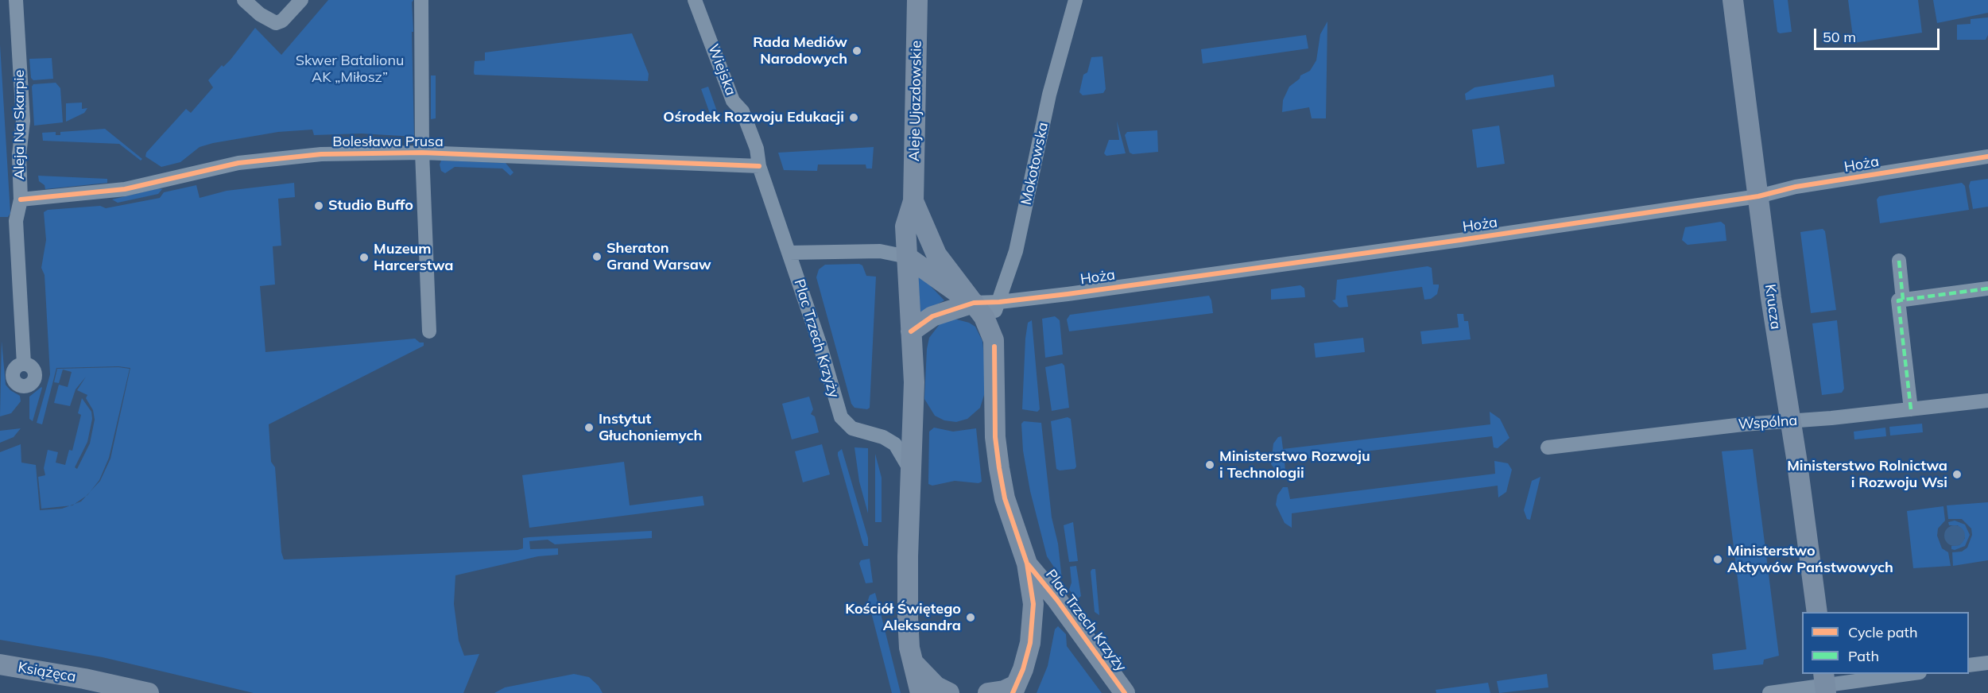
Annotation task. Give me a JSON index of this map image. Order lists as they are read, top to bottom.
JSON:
{
  "streets": {
    "street": [
      "Wiejska",
      "Aleje Ujazdowskie",
      "Aleja Na Skarpie",
      "Bolesława Prusa",
      "Mokotowska",
      "Hoża",
      "Krucza",
      "Plac Trzech Krzyży",
      "Wspólna",
      "Książęca"
    ]
  },
  "crossings": [
    ["Wiejska", "Bolesława Prusa"],
    ["Wiejska", "Plac Trzech Krzyży"],
    ["Aleje Ujazdowskie", "Plac Trzech Krzyży"],
    ["Aleja Na Skarpie", "Bolesława Prusa"],
    ["Bolesława Prusa", "Plac Trzech Krzyży"],
    ["Mokotowska", "Hoża"],
    ["Mokotowska", "Plac Trzech Krzyży"],
    ["Hoża", "Krucza"],
    ["Hoża", "Plac Trzech Krzyży"],
    ["Krucza", "Wspólna"]
  ],
  "parks": ["Skwer Batalionu AK „Miłosz”"],
  "places": [
    "Rada Mediów Narodowych",
    "Ośrodek Rozwoju Edukacji",
    "Studio Buffo",
    "Sheraton Grand Warsaw",
    "Muzeum Harcerstwa",
    "Instytut Głuchoniemych",
    "Ministerstwo Rozwoju i Technologii",
    "Ministerstwo Rolnictwa i Rozwoju Wsi",
    "Ministerstwo Aktywów Państwowych",
    "Kościół Świętego Aleksandra"
  ],
  "legend": ["Cycle path", "Path"],
  "scale_bar": "50 m"
}
